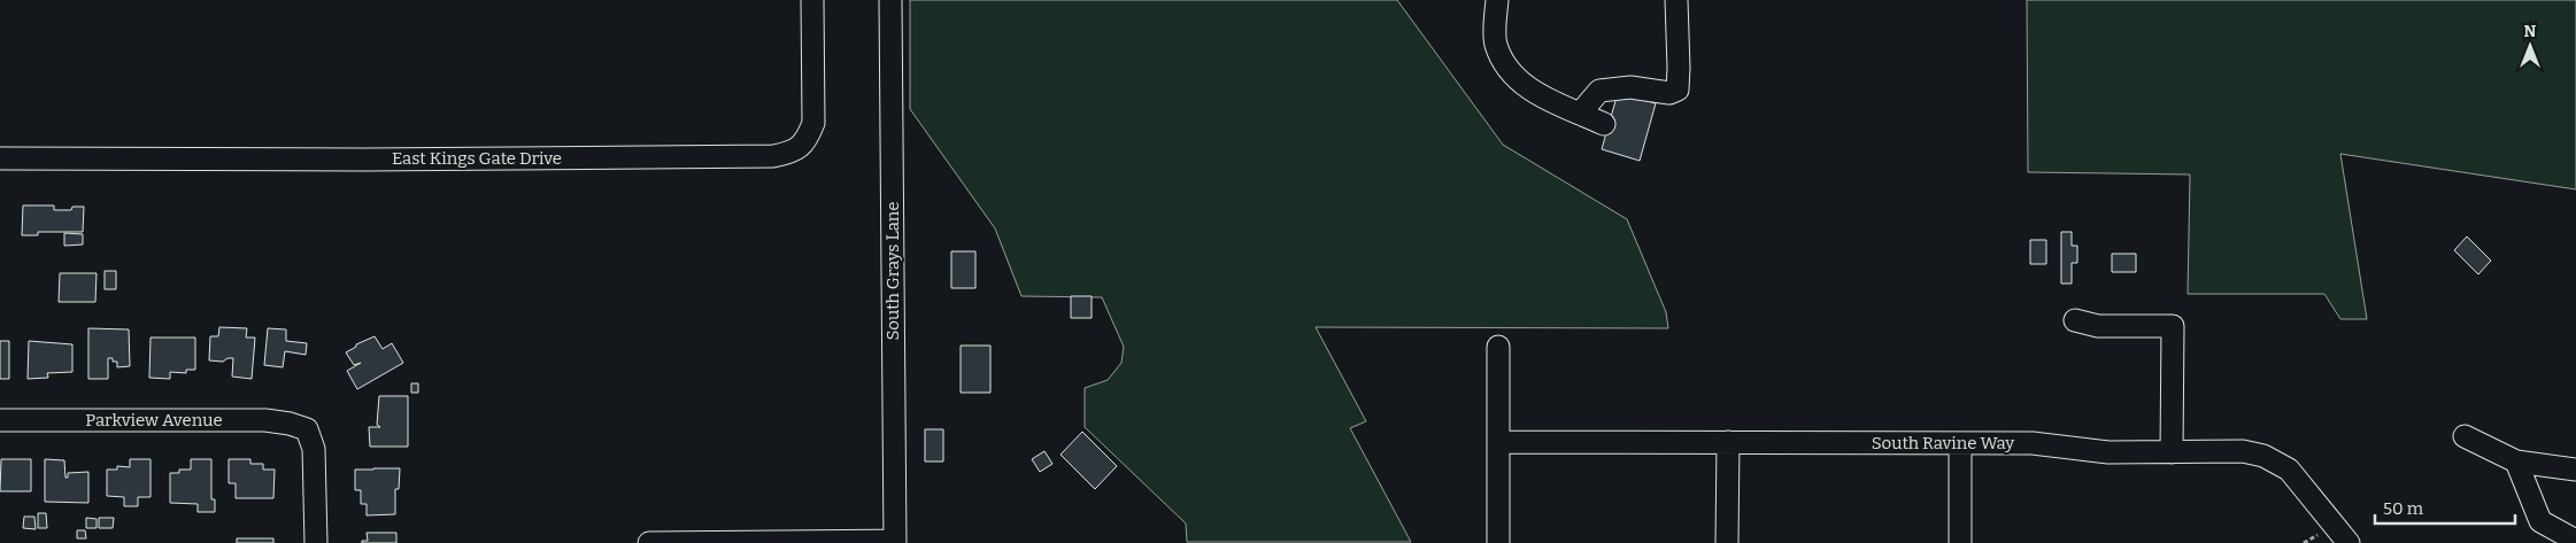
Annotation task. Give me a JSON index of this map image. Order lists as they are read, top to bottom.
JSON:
{
  "streets": {
    "street": [
      "East Kings Gate Drive",
      "South Grays Lane",
      "Parkview Avenue",
      "South Ravine Way"
    ]
  },
  "scale_bar": "50 m",
  "north": "top"
}
